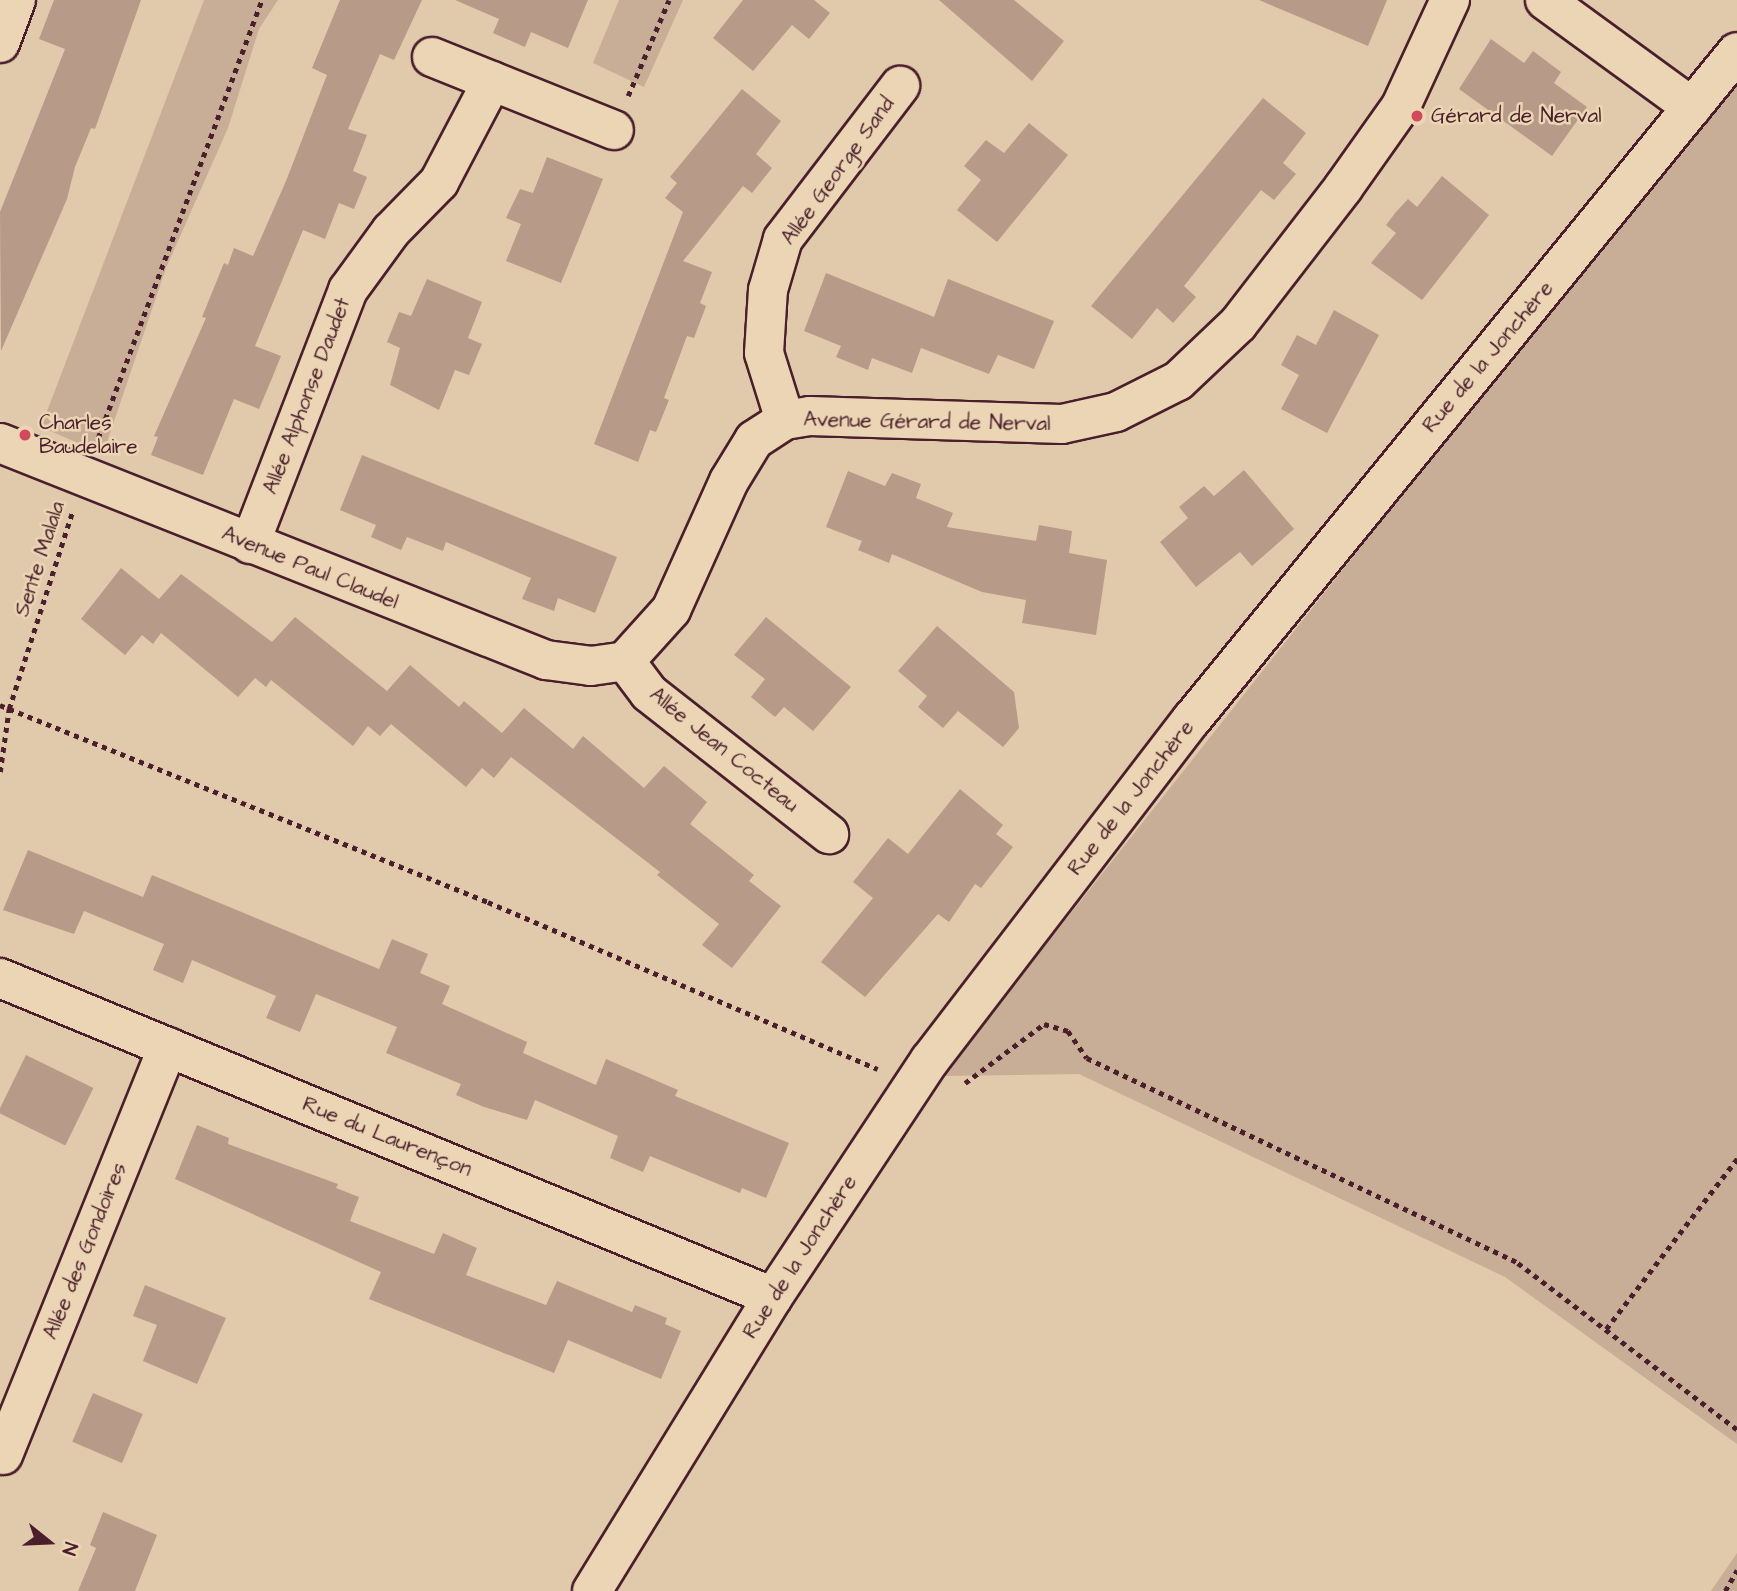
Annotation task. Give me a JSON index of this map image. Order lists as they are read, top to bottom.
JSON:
{
  "streets": {
    "street": [
      "Allée George Sand",
      "Rue de la Jonchère",
      "Allée Alphonse Daudet",
      "Avenue Gérard de Nerval",
      "Avenue Paul Claudel",
      "Allée Jean Cocteau",
      "Rue du Laurençon",
      "Allée des Gondoires"
    ],
    "path": ["Sente Malala"]
  },
  "crossings": [
    ["Allée George Sand", "Avenue Gérard de Nerval"],
    ["Rue de la Jonchère", "Rue du Laurençon"],
    ["Allée Alphonse Daudet", "Avenue Paul Claudel"],
    ["Avenue Gérard de Nerval", "Avenue Paul Claudel"],
    ["Avenue Gérard de Nerval", "Allée Jean Cocteau"],
    ["Sente Malala", "Avenue Paul Claudel"],
    ["Avenue Paul Claudel", "Allée Jean Cocteau"],
    ["Rue du Laurençon", "Allée des Gondoires"]
  ],
  "places": ["Gérard de Nerval", "Charles Baudelaire"],
  "north": "right"
}
